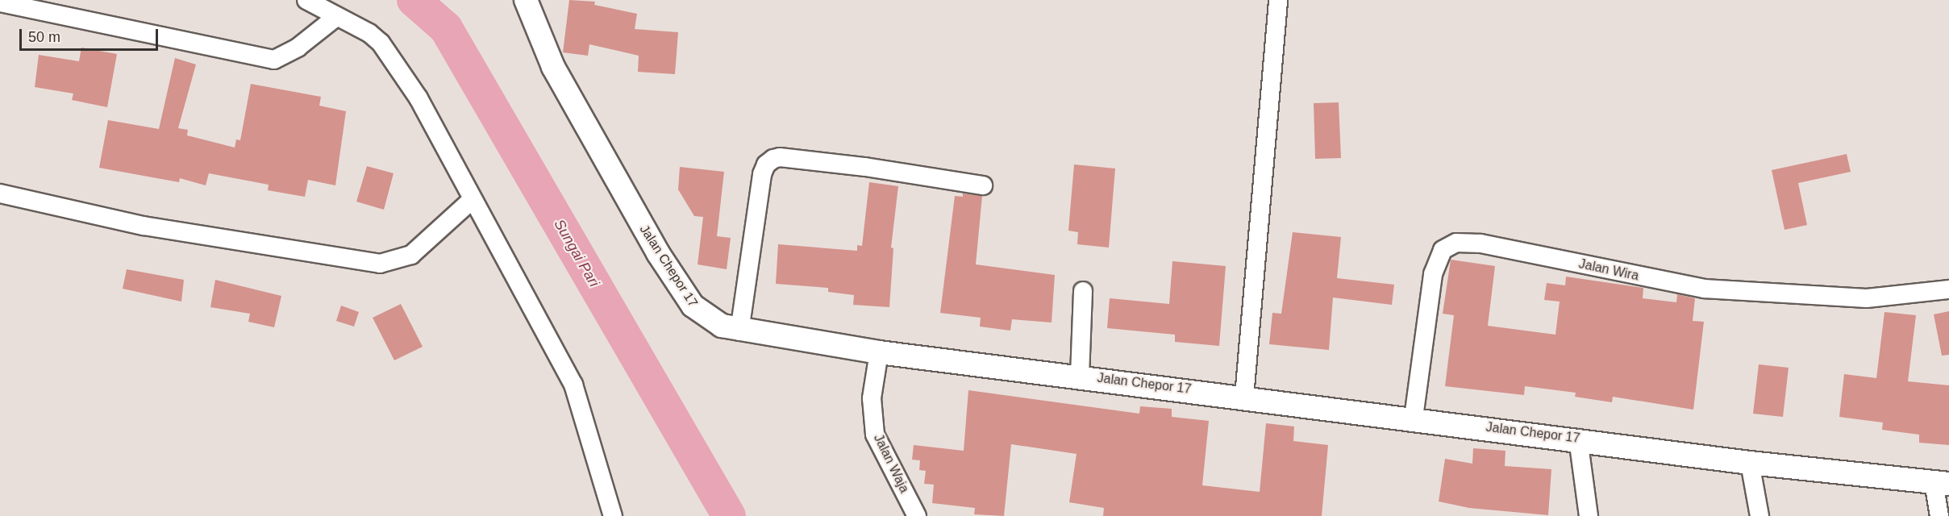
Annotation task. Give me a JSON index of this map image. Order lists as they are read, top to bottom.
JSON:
{
  "streets": {
    "street": ["Jalan Chepor 17", "Jalan Wira", "Jalan Waja"]
  },
  "crossings": [
    ["Jalan Chepor 17", "Jalan Wira"],
    ["Jalan Chepor 17", "Jalan Waja"]
  ],
  "water": ["Sungai Pari"],
  "scale_bar": "50 m"
}
